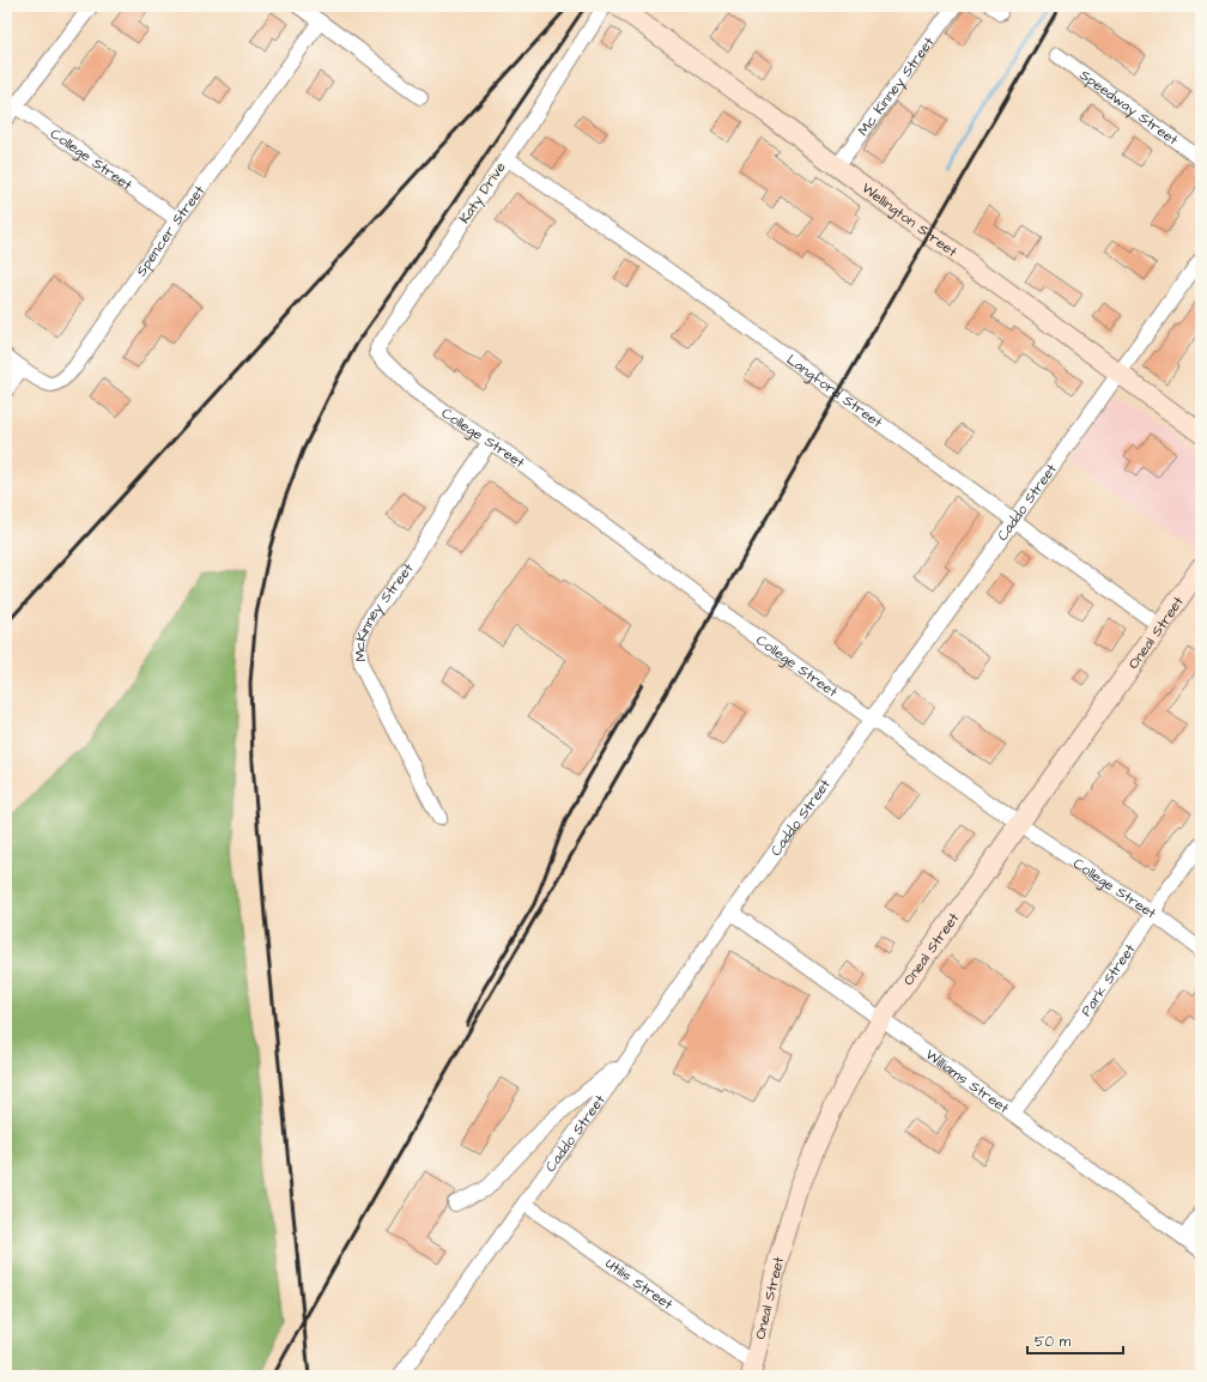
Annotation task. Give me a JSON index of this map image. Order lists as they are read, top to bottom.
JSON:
{
  "streets": {
    "street": [
      "Mc Kinney Street",
      "Speedway Street",
      "College Street",
      "Katy Drive",
      "Wellington Street",
      "Spencer Street",
      "Langford Street",
      "Caddo Street",
      "McKinney Street",
      "Oneal Street",
      "Park Street",
      "Williams Street",
      "Utilis Street"
    ]
  },
  "crossings": [
    ["Mc Kinney Street", "Wellington Street"],
    ["College Street", "Katy Drive"],
    ["College Street", "Spencer Street"],
    ["College Street", "Caddo Street"],
    ["College Street", "McKinney Street"],
    ["College Street", "Oneal Street"],
    ["College Street", "Park Street"],
    ["Katy Drive", "Langford Street"],
    ["Wellington Street", "Caddo Street"],
    ["Langford Street", "Caddo Street"],
    ["Langford Street", "Oneal Street"],
    ["Caddo Street", "Williams Street"],
    ["Caddo Street", "Utilis Street"],
    ["Oneal Street", "Williams Street"],
    ["Oneal Street", "Utilis Street"],
    ["Park Street", "Williams Street"]
  ],
  "scale_bar": "50 m"
}
